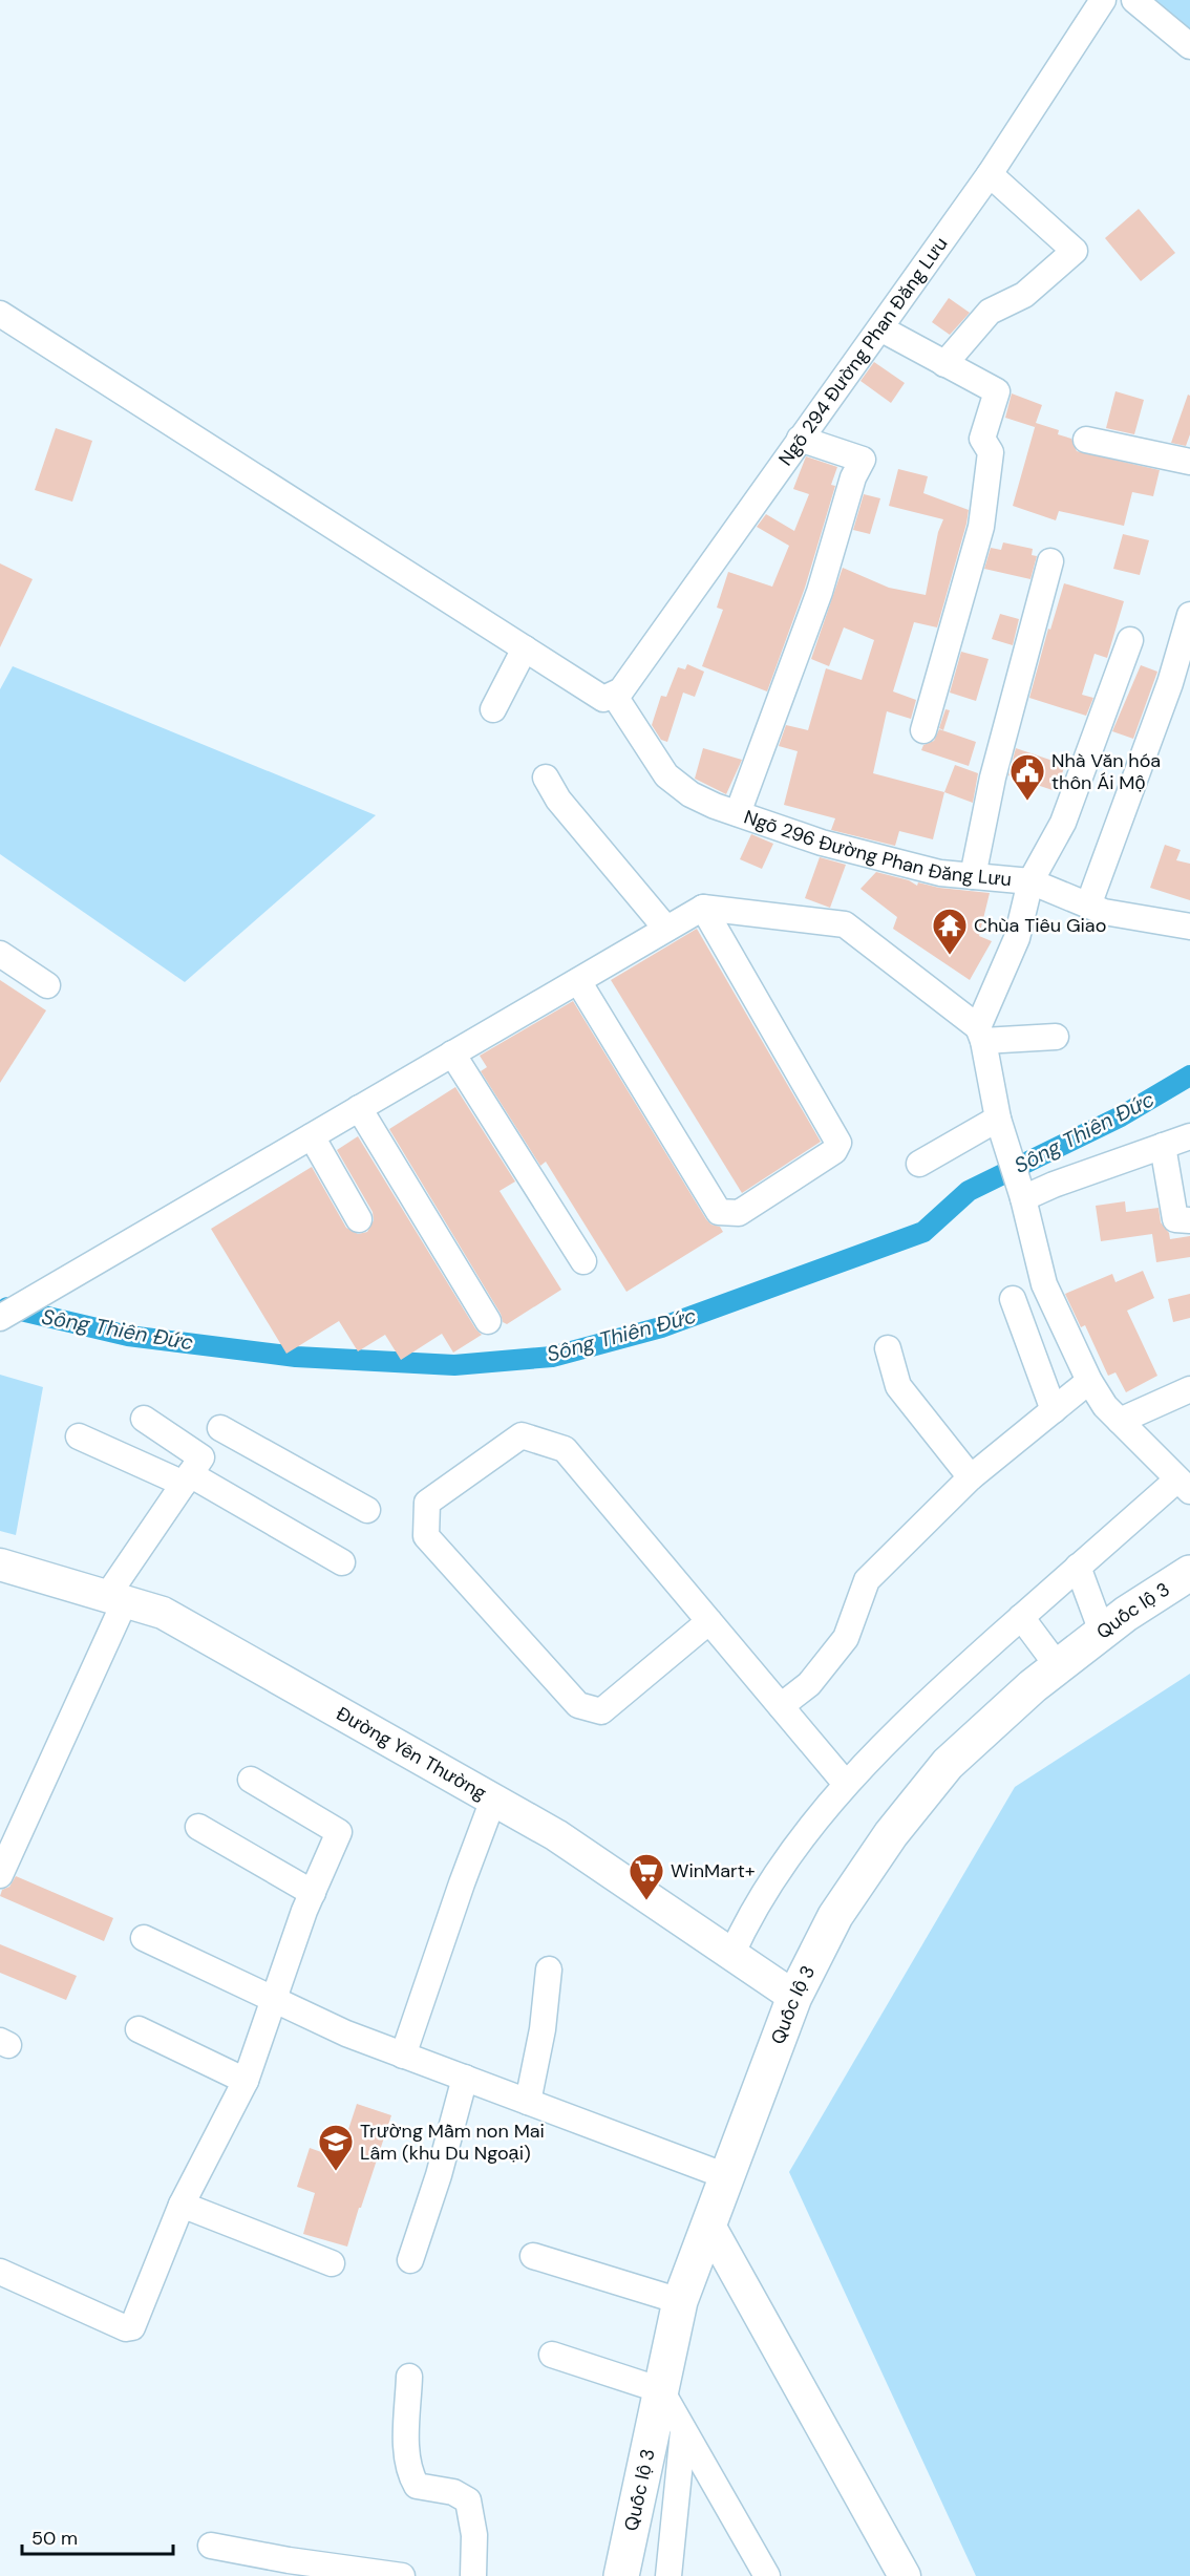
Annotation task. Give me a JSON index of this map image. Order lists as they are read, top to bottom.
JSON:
{
  "streets": {
    "highway": ["Quốc lộ 3"],
    "main road": ["Đường Yên Thường"],
    "street": ["Ngõ 294 Đường Phan Đăng Lưu", "Ngõ 296 Đường Phan Đăng Lưu"]
  },
  "crossings": [
    ["Ngõ 294 Đường Phan Đăng Lưu", "Ngõ 296 Đường Phan Đăng Lưu"],
    ["Quốc lộ 3", "Đường Yên Thường"]
  ],
  "water": ["Sông Thiên Đức"],
  "places": {
    "public building": ["Nhà Văn hóa thôn Ái Mộ"],
    "temple": ["Chùa Tiêu Giao"],
    "supermarket": ["WinMart+"],
    "school or university": ["Trường Mầm non Mai Lâm (khu Du Ngoại)"]
  },
  "scale_bar": "50 m"
}
